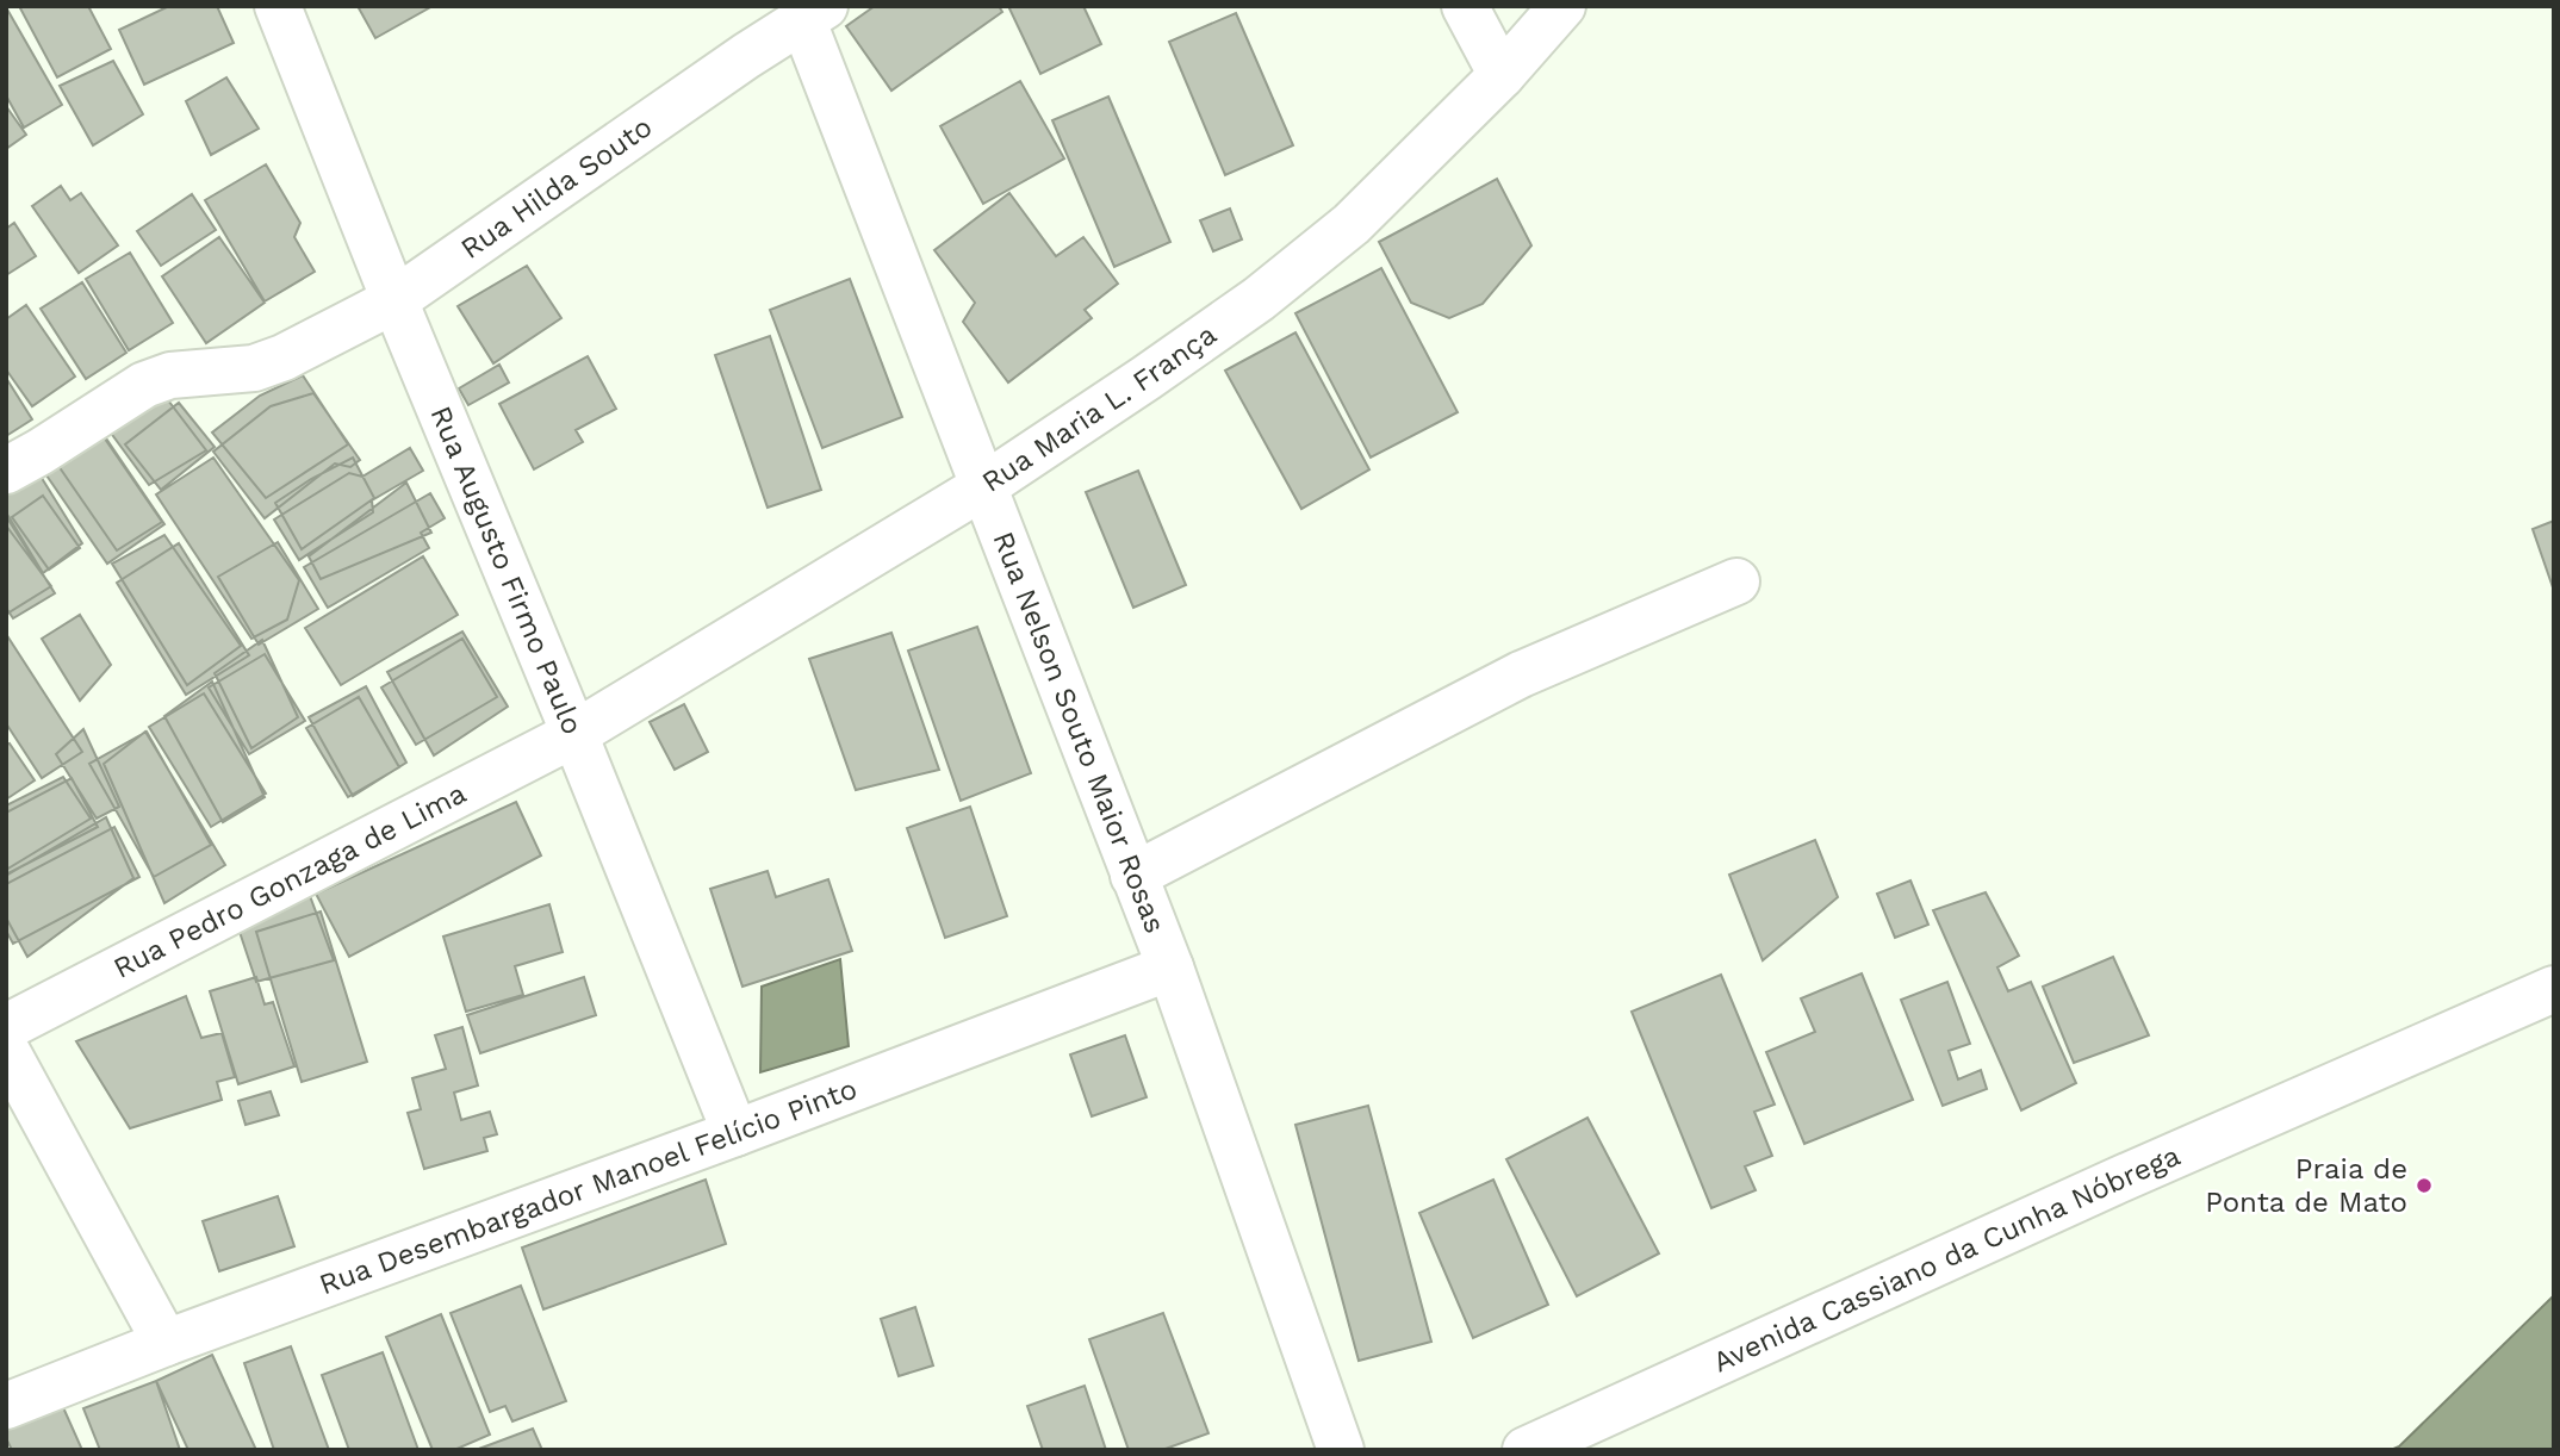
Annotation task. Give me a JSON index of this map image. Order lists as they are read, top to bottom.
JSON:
{
  "streets": {
    "street": [
      "Rua Hilda Souto",
      "Rua Maria L. França",
      "Rua Augusto Firmo Paulo",
      "Rua Nelson Souto Maior Rosas",
      "Rua Pedro Gonzaga de Lima",
      "Rua Desembargador Manoel Felício Pinto",
      "Avenida Cassiano da Cunha Nóbrega"
    ]
  },
  "crossings": [
    ["Rua Hilda Souto", "Rua Augusto Firmo Paulo"],
    ["Rua Hilda Souto", "Rua Nelson Souto Maior Rosas"],
    ["Rua Maria L. França", "Rua Augusto Firmo Paulo"],
    ["Rua Maria L. França", "Rua Nelson Souto Maior Rosas"],
    ["Rua Maria L. França", "Rua Pedro Gonzaga de Lima"],
    ["Rua Augusto Firmo Paulo", "Rua Pedro Gonzaga de Lima"],
    ["Rua Augusto Firmo Paulo", "Rua Desembargador Manoel Felício Pinto"],
    ["Rua Nelson Souto Maior Rosas", "Rua Desembargador Manoel Felício Pinto"]
  ],
  "places": ["Praia de Ponta de Mato"]
}
